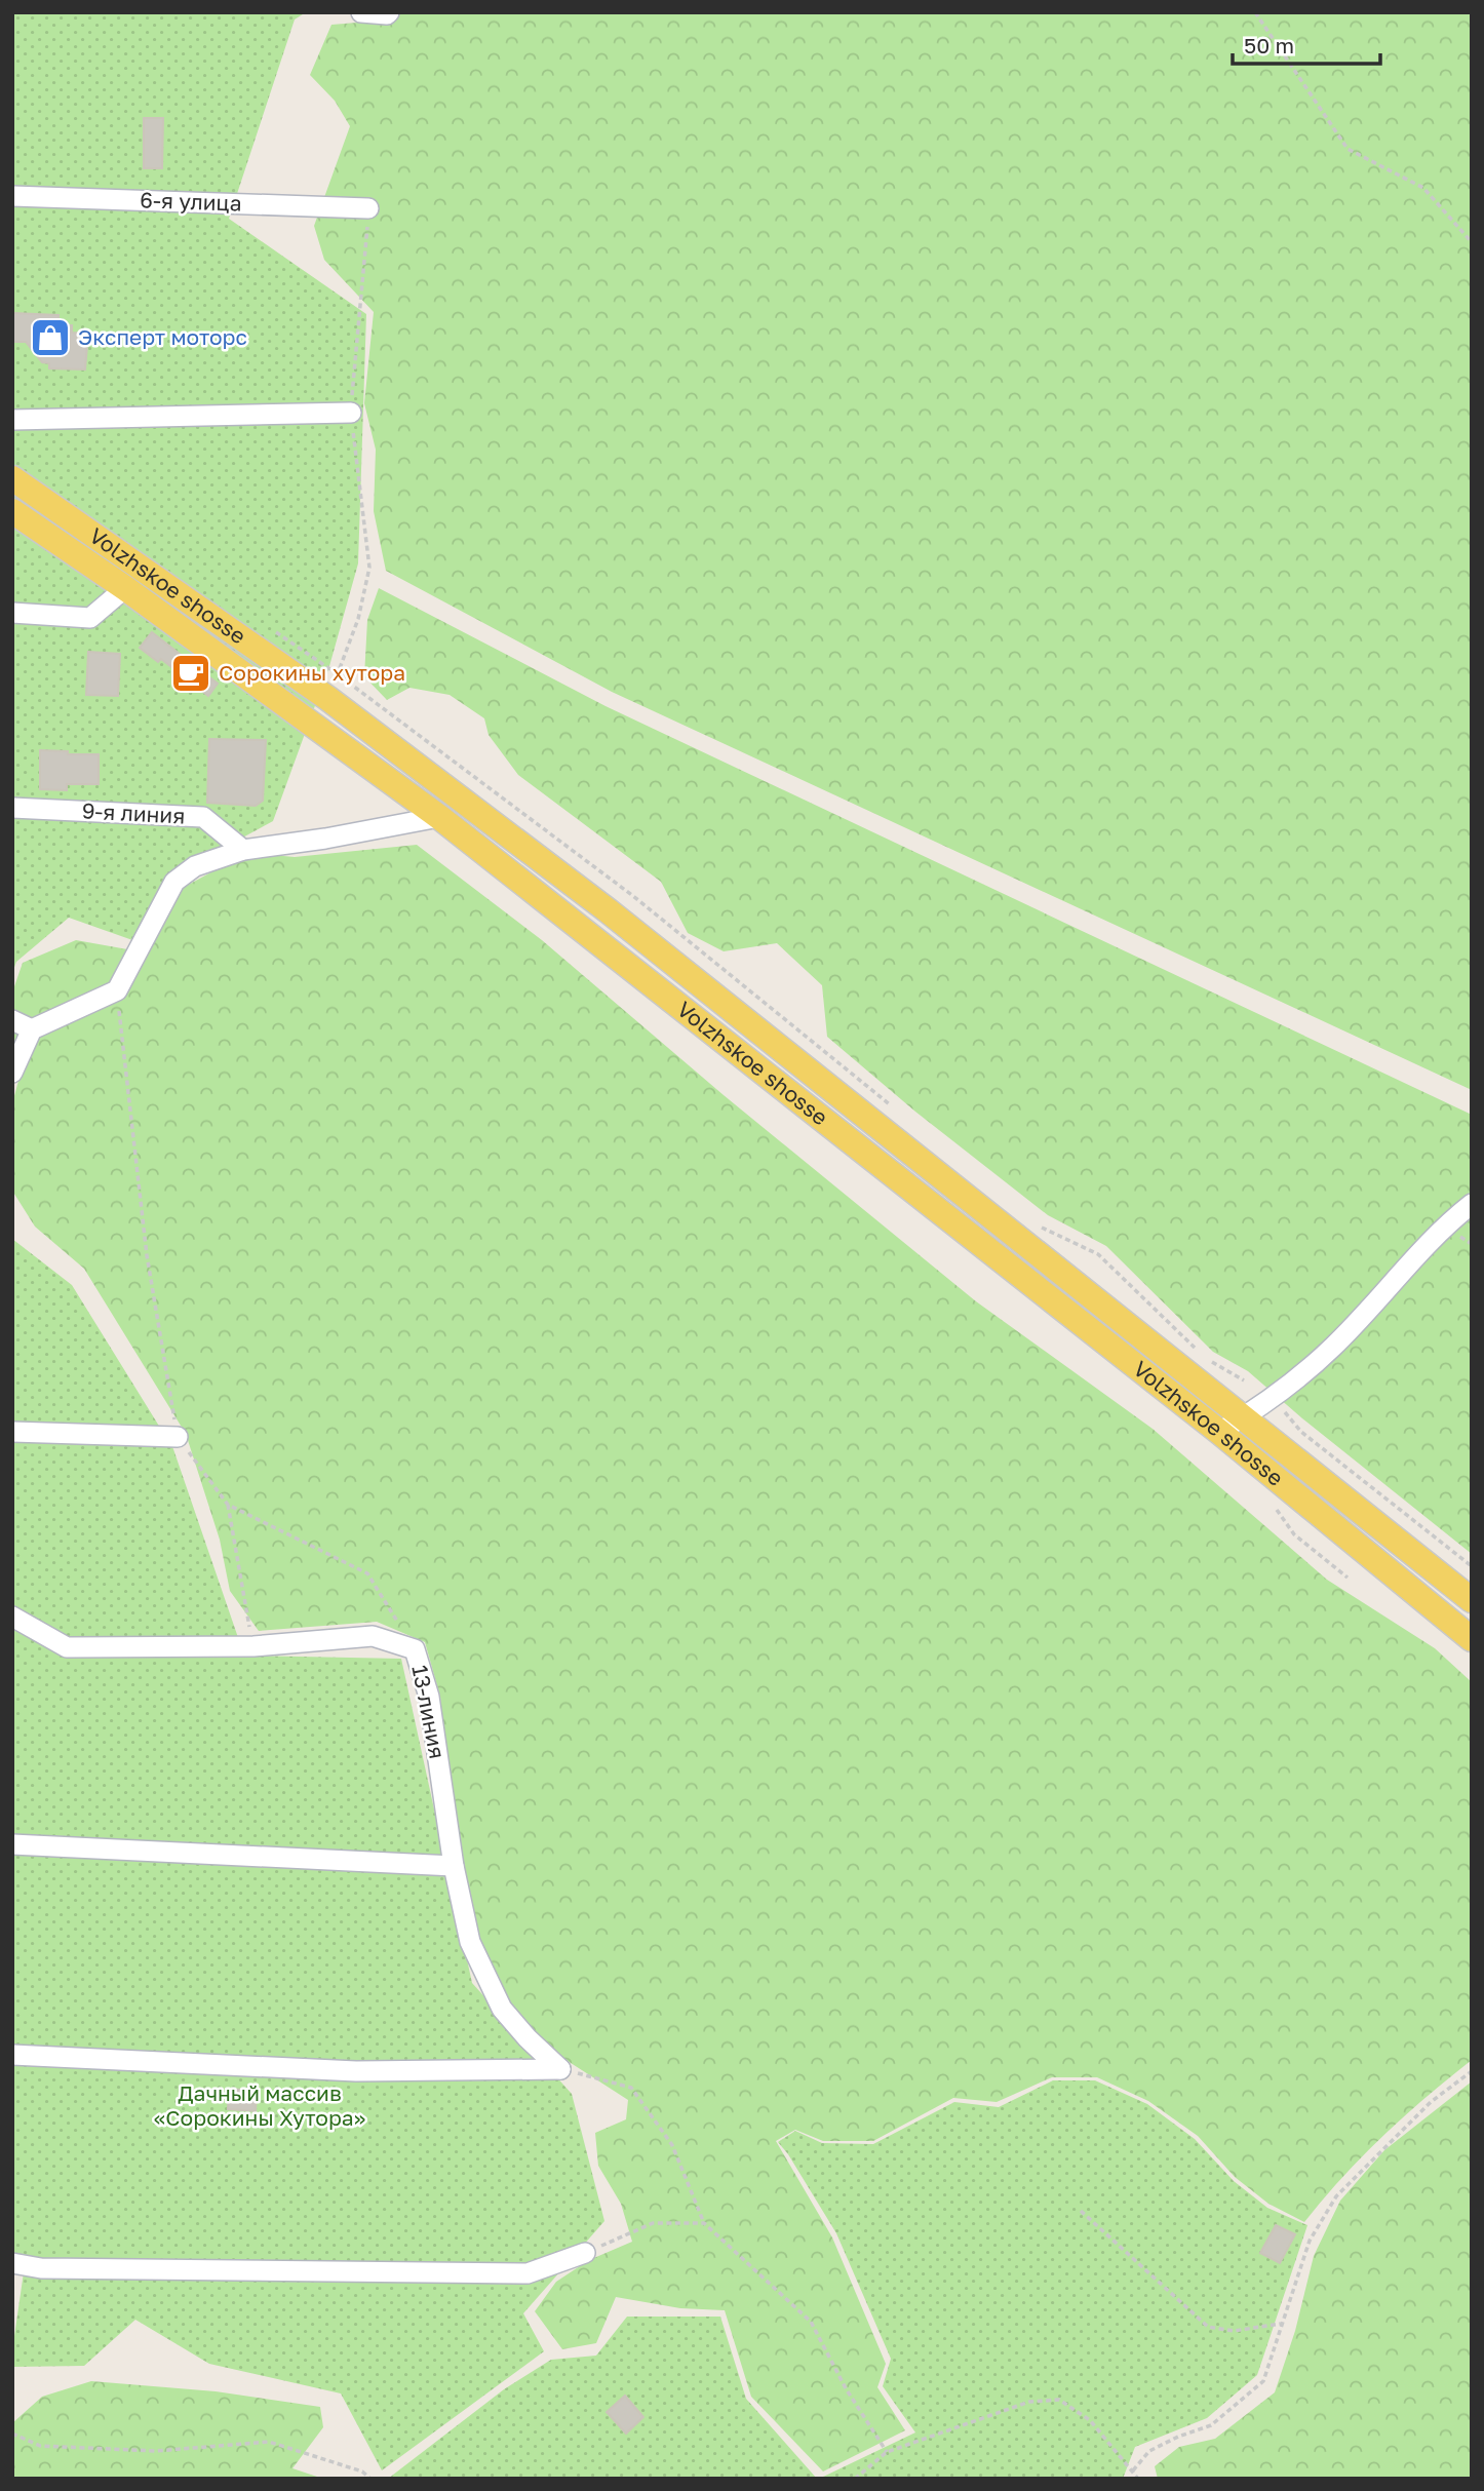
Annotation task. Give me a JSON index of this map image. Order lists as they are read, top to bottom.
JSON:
{
  "streets": {
    "main road": ["Volzhskoe shosse"],
    "street": ["6-я улица", "9-я линия", "13-линия"]
  },
  "parks": ["Дачный массив «Сорокины Хутора»"],
  "places": {
    "shop": ["Эксперт моторс"],
    "cafe": ["Сорокины хутора"]
  },
  "scale_bar": "50 m"
}
